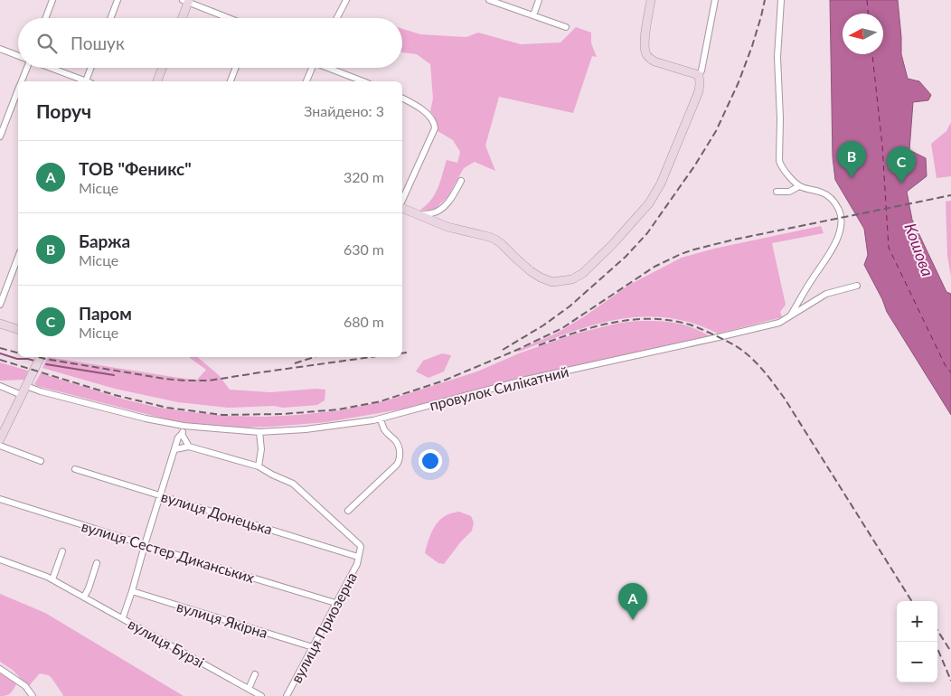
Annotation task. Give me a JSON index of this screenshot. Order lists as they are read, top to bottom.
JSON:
{
  "streets": {
    "street": [
      "провулок Силікатний",
      "вулиця Донецька",
      "вулиця Сестер Диканських",
      "вулиця Якірна",
      "вулиця Приозерна",
      "вулиця Бурзі"
    ]
  },
  "crossings": [
    ["вулиця Донецька", "вулиця Приозерна"],
    ["вулиця Сестер Диканських", "вулиця Приозерна"],
    ["вулиця Якірна", "вулиця Приозерна"]
  ],
  "water": ["Кошова"],
  "north": "left",
  "page": {
    "search": "Пошук",
    "heading": ["Поруч", "Знайдено: 3"],
    "list": [
      {
        "mark": "A",
        "name": "ТОВ \"Феникс\"",
        "note": "Місце",
        "value": "320 m"
      },
      {
        "mark": "B",
        "name": "Баржа",
        "note": "Місце",
        "value": "630 m"
      },
      {
        "mark": "C",
        "name": "Паром",
        "note": "Місце",
        "value": "680 m"
      }
    ],
    "pins": ["B", "C", "A"],
    "map_buttons": ["+", "−"]
  }
}
